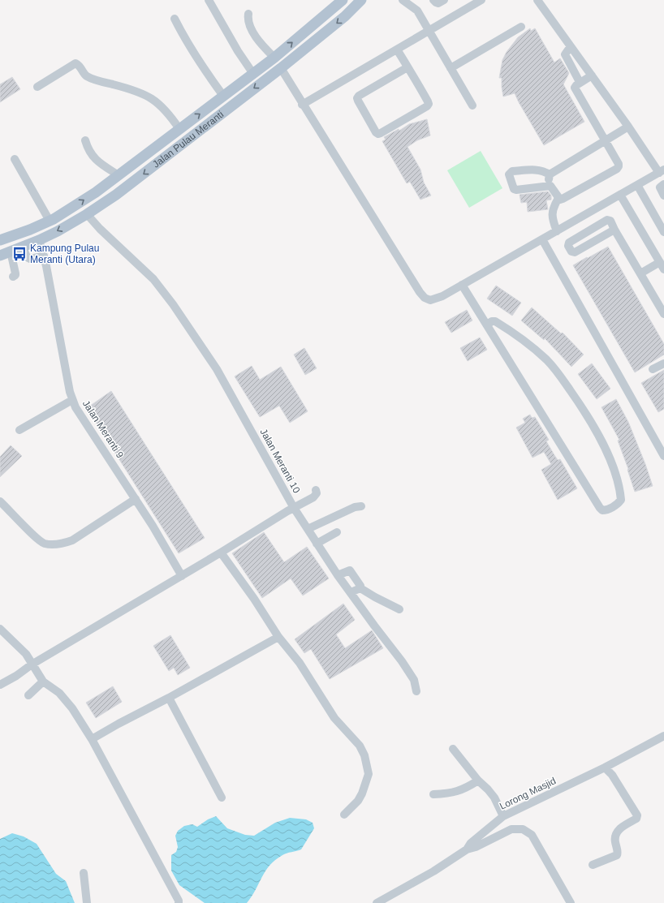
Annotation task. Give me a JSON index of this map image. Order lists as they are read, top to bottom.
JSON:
{
  "streets": {
    "main road": ["Jalan Pulau Meranti"],
    "street": ["Jalan Meranti 9", "Jalan Meranti 10", "Lorong Masjid"]
  },
  "crossings": [
    ["Jalan Pulau Meranti", "Jalan Meranti 9"],
    ["Jalan Pulau Meranti", "Jalan Meranti 10"]
  ],
  "places": {
    "bus stop": ["Kampung Pulau Meranti (Utara)"]
  }
}
